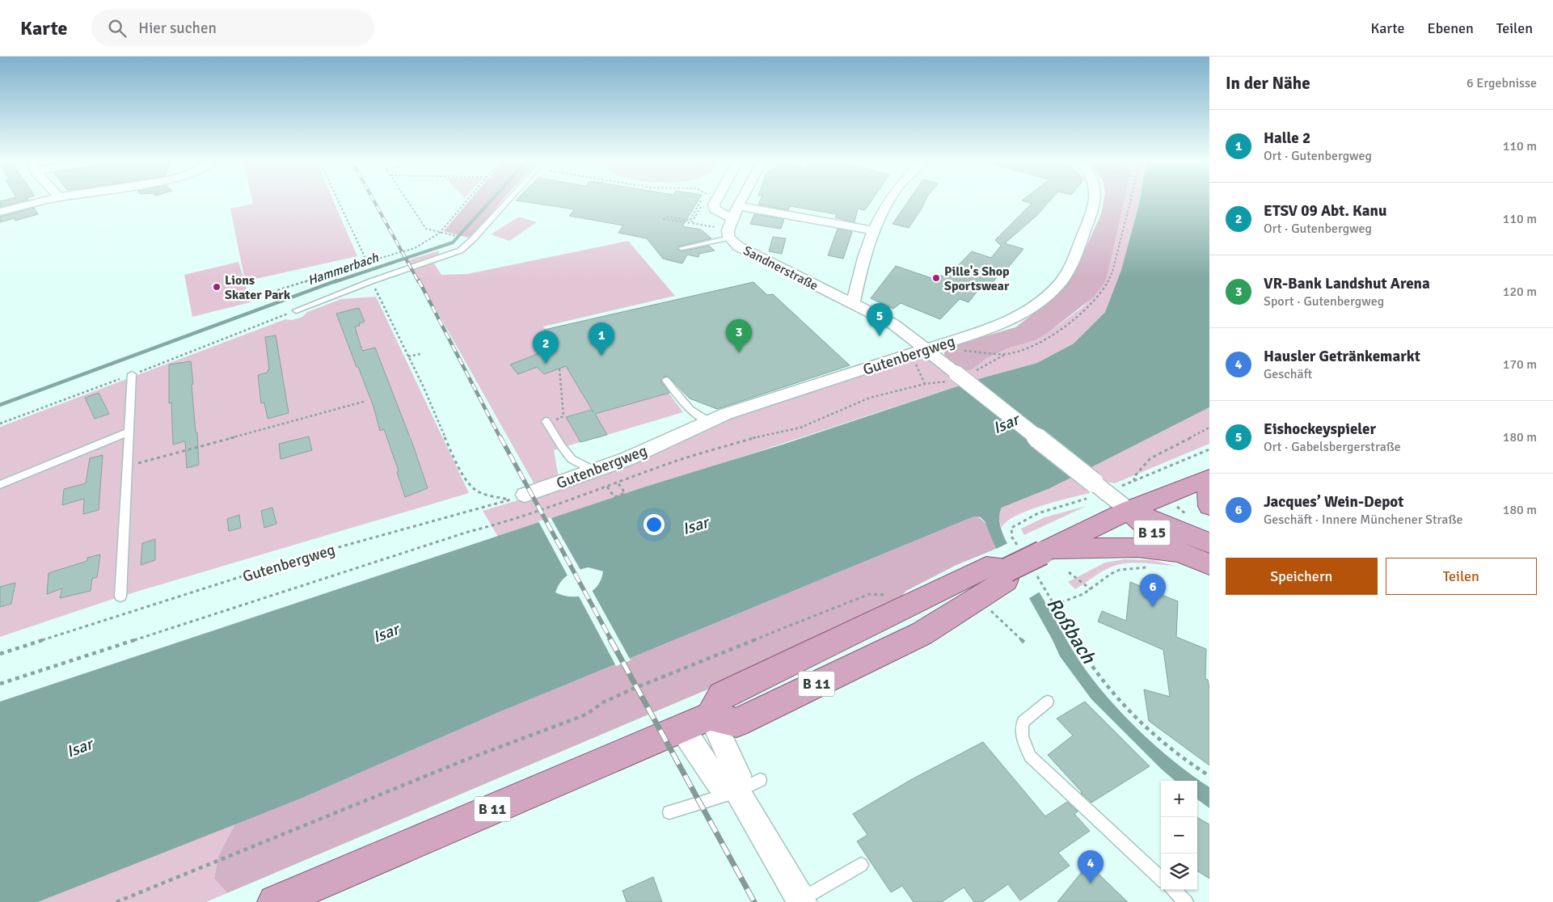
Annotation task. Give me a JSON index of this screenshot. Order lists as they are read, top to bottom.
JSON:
{
  "streets": {
    "main road": ["B 15", "B 11"],
    "street": ["Sandnerstraße", "Gutenbergweg"]
  },
  "crossings": [
    ["Sandnerstraße", "Gutenbergweg"],
    ["Sandnerstraße", "B 15"]
  ],
  "water": ["Hammerbach", "Isar", "Roßbach"],
  "places": ["Pille's Shop Sportswear", "Lions Skater Park"],
  "page": {
    "header": "Karte",
    "search": "Hier suchen",
    "nav": ["Karte", "Ebenen", "Teilen"],
    "heading": ["In der Nähe", "6 Ergebnisse"],
    "list": [
      {
        "mark": "1",
        "name": "Halle 2",
        "note": "Ort · Gutenbergweg",
        "value": "110 m"
      },
      {
        "mark": "2",
        "name": "ETSV 09 Abt. Kanu",
        "note": "Ort · Gutenbergweg",
        "value": "110 m"
      },
      {
        "mark": "3",
        "name": "VR-Bank Landshut Arena",
        "note": "Sport · Gutenbergweg",
        "value": "120 m"
      },
      {
        "mark": "4",
        "name": "Hausler Getränkemarkt",
        "note": "Geschäft",
        "value": "170 m"
      },
      {
        "mark": "5",
        "name": "Eishockeyspieler",
        "note": "Ort · Gabelsbergerstraße",
        "value": "180 m"
      },
      {
        "mark": "6",
        "name": "Jacques’ Wein-Depot",
        "note": "Geschäft · Innere Münchener Straße",
        "value": "180 m"
      }
    ],
    "pins": [
      "5",
      "3",
      "1",
      "2",
      "6",
      "4"
    ],
    "buttons": ["Speichern", "Teilen"],
    "map_buttons": ["+", "−"]
  }
}
